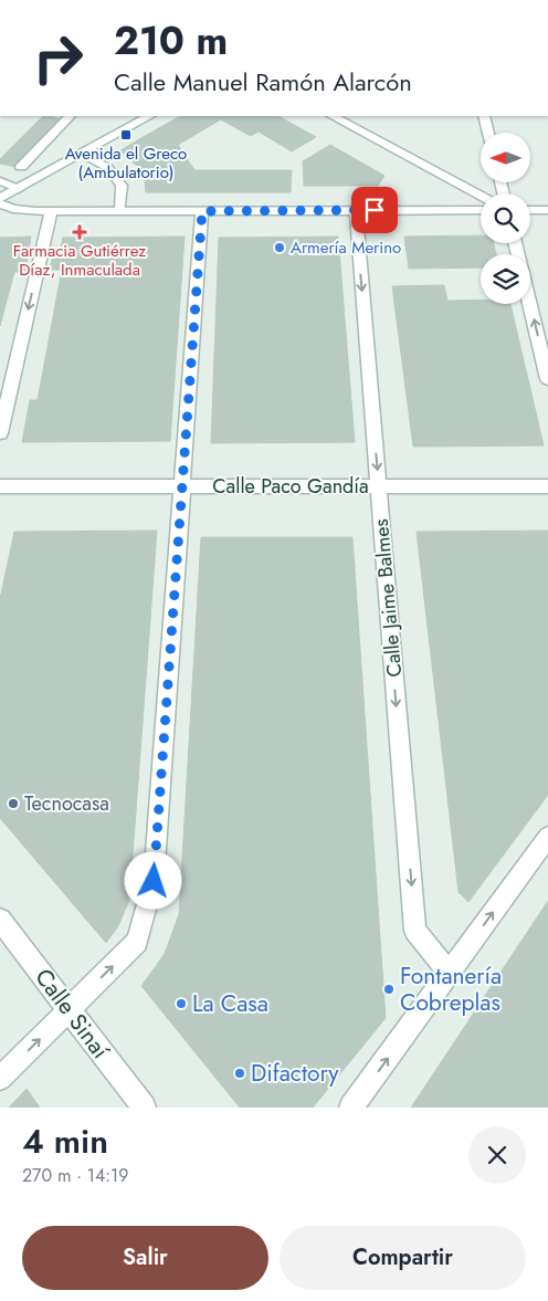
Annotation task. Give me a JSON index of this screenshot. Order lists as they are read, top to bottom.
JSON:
{
  "streets": {
    "street": ["Calle Paco Gandía", "Calle Jaime Balmes", "Calle Sinaí"]
  },
  "crossings": [
    ["Calle Paco Gandía", "Calle Jaime Balmes"]
  ],
  "one_way": ["Calle Jaime Balmes"],
  "places": {
    "transit": ["Avenida el Greco (Ambulatorio)"],
    "health": ["Farmacia Gutiérrez Díaz, Inmaculada"],
    "other": [
      "Armería Merino",
      "Tecnocasa",
      "Fontanería Cobreplas",
      "La Casa",
      "Difactory"
    ]
  },
  "north": "left",
  "page": {
    "turn": ["210 m", "Calle Manuel Ramón Alarcón"],
    "heading": ["4 min", "270 m · 14:19"],
    "buttons": ["Salir", "Compartir"]
  }
}
